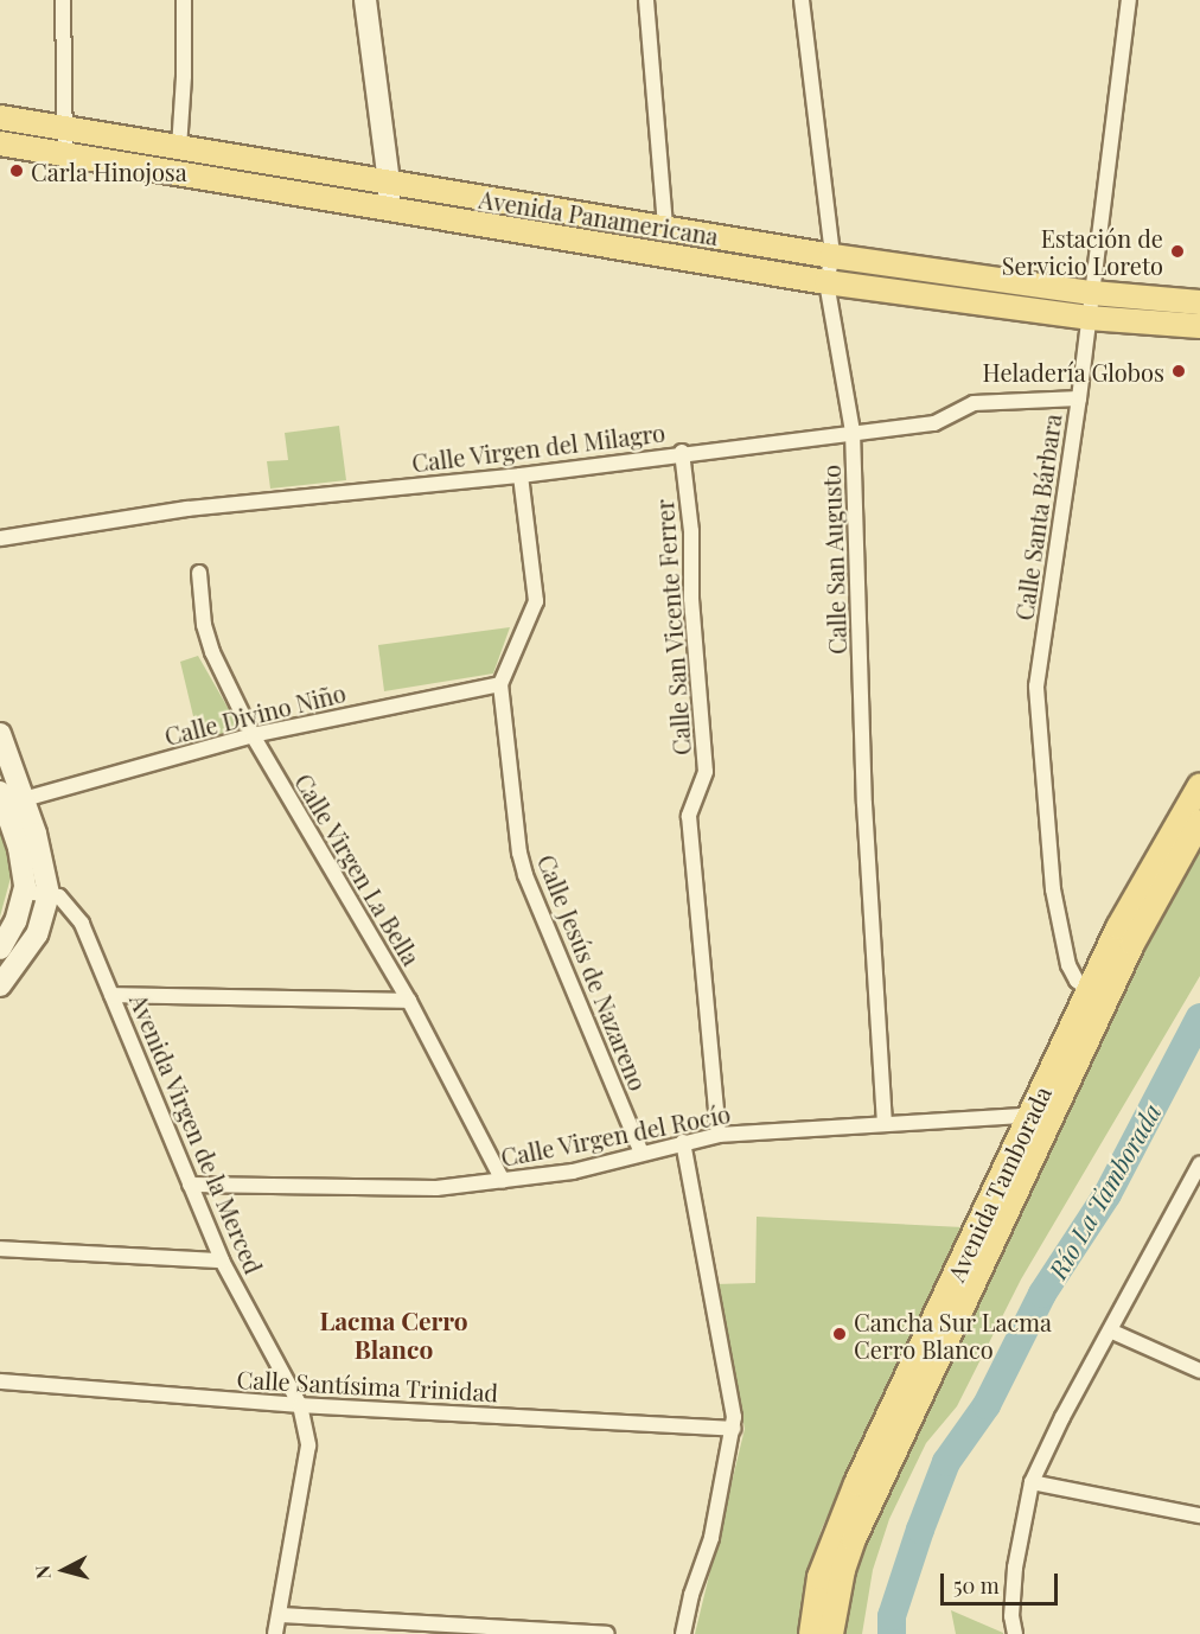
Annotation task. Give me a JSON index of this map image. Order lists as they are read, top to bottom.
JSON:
{
  "streets": {
    "main road": ["Avenida Panamericana", "Avenida Tamborada"],
    "street": [
      "Calle Virgen del Milagro",
      "Calle Santa Bárbara",
      "Calle San Augusto",
      "Calle San Vicente Ferrer",
      "Calle Divino Niño",
      "Calle Virgen La Bella",
      "Calle Jesús de Nazareno",
      "Avenida Virgen de la Merced",
      "Calle Virgen del Rocío",
      "Calle Santísima Trinidad"
    ]
  },
  "crossings": [
    ["Avenida Panamericana", "Calle Santa Bárbara"],
    ["Avenida Panamericana", "Calle San Augusto"],
    ["Calle Virgen del Milagro", "Calle Santa Bárbara"],
    ["Calle Virgen del Milagro", "Calle San Augusto"],
    ["Calle Virgen del Milagro", "Calle San Vicente Ferrer"],
    ["Calle Virgen del Milagro", "Calle Jesús de Nazareno"],
    ["Calle Santa Bárbara", "Avenida Tamborada"],
    ["Calle San Augusto", "Calle Virgen del Rocío"],
    ["Calle San Vicente Ferrer", "Calle Virgen del Rocío"],
    ["Calle Divino Niño", "Calle Virgen La Bella"],
    ["Calle Divino Niño", "Calle Jesús de Nazareno"],
    ["Calle Virgen La Bella", "Calle Virgen del Rocío"],
    ["Calle Jesús de Nazareno", "Calle Virgen del Rocío"],
    ["Avenida Virgen de la Merced", "Calle Virgen del Rocío"],
    ["Avenida Virgen de la Merced", "Calle Santísima Trinidad"],
    ["Calle Virgen del Rocío", "Avenida Tamborada"]
  ],
  "districts": ["Lacma Cerro Blanco"],
  "water": ["Río La Tamborada"],
  "places": [
    "Carla Hinojosa",
    "Estación de Servicio Loreto",
    "Heladería Globos",
    "Cancha Sur Lacma Cerro Blanco"
  ],
  "scale_bar": "50 m",
  "north": "left"
}
